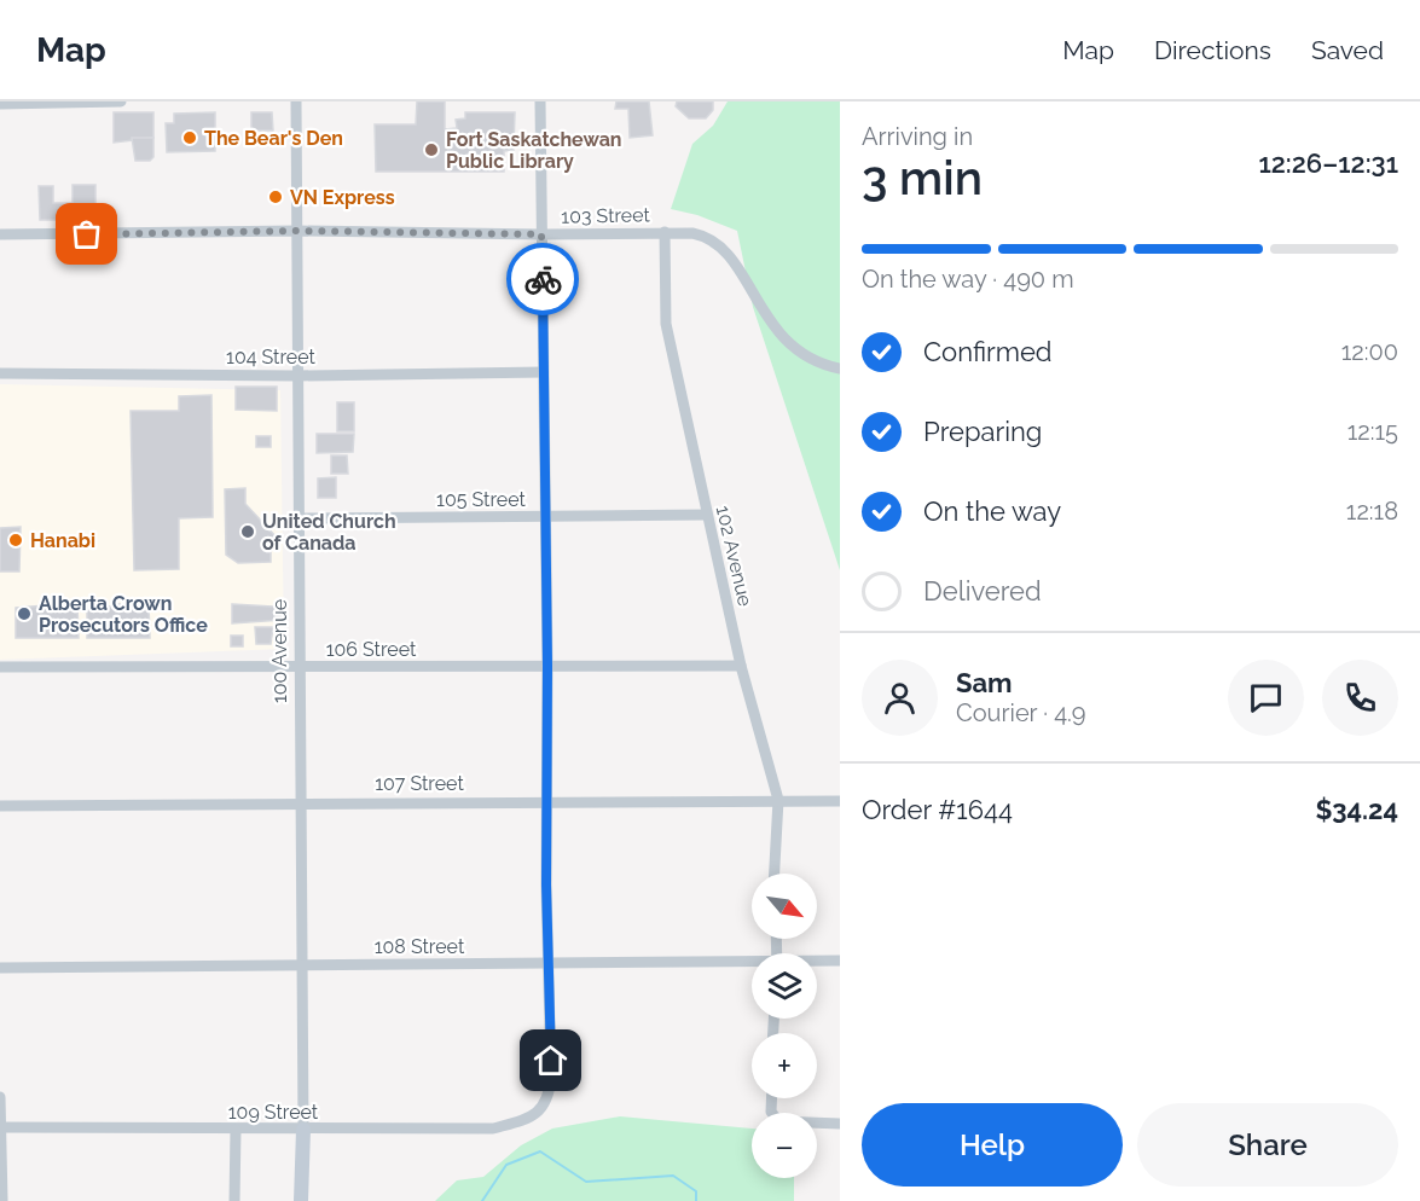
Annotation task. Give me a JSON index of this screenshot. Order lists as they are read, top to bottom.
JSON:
{
  "streets": {
    "street": [
      "103 Street",
      "104 Street",
      "105 Street",
      "102 Avenue",
      "106 Street",
      "100 Avenue",
      "107 Street",
      "108 Street",
      "109 Street"
    ]
  },
  "crossings": [
    ["103 Street", "102 Avenue"],
    ["103 Street", "100 Avenue"],
    ["104 Street", "100 Avenue"],
    ["105 Street", "102 Avenue"],
    ["105 Street", "100 Avenue"],
    ["102 Avenue", "106 Street"],
    ["102 Avenue", "107 Street"],
    ["106 Street", "100 Avenue"],
    ["100 Avenue", "107 Street"],
    ["100 Avenue", "108 Street"],
    ["100 Avenue", "109 Street"],
    ["108 Street", "109 Street"]
  ],
  "places": [
    "The Bear's Den",
    "Fort Saskatchewan Public Library",
    "VN Express",
    "United Church of Canada",
    "Hanabi",
    "Alberta Crown Prosecutors Office"
  ],
  "north": "bottom right",
  "page": {
    "header": "Map",
    "nav": ["Map", "Directions", "Saved"],
    "heading": ["3 min", "Arriving in", "12:26–12:31"],
    "panel": [
      "Sam",
      "Courier · 4.9",
      "Order #1644",
      "$34.24"
    ],
    "bar": "On the way · 490 m",
    "list": [
      ["Confirmed", "12:00"],
      ["Preparing", "12:15"],
      ["On the way", "12:18"],
      "Delivered"
    ],
    "map_buttons": ["+", "−"],
    "buttons": ["Help", "Share"]
  }
}
